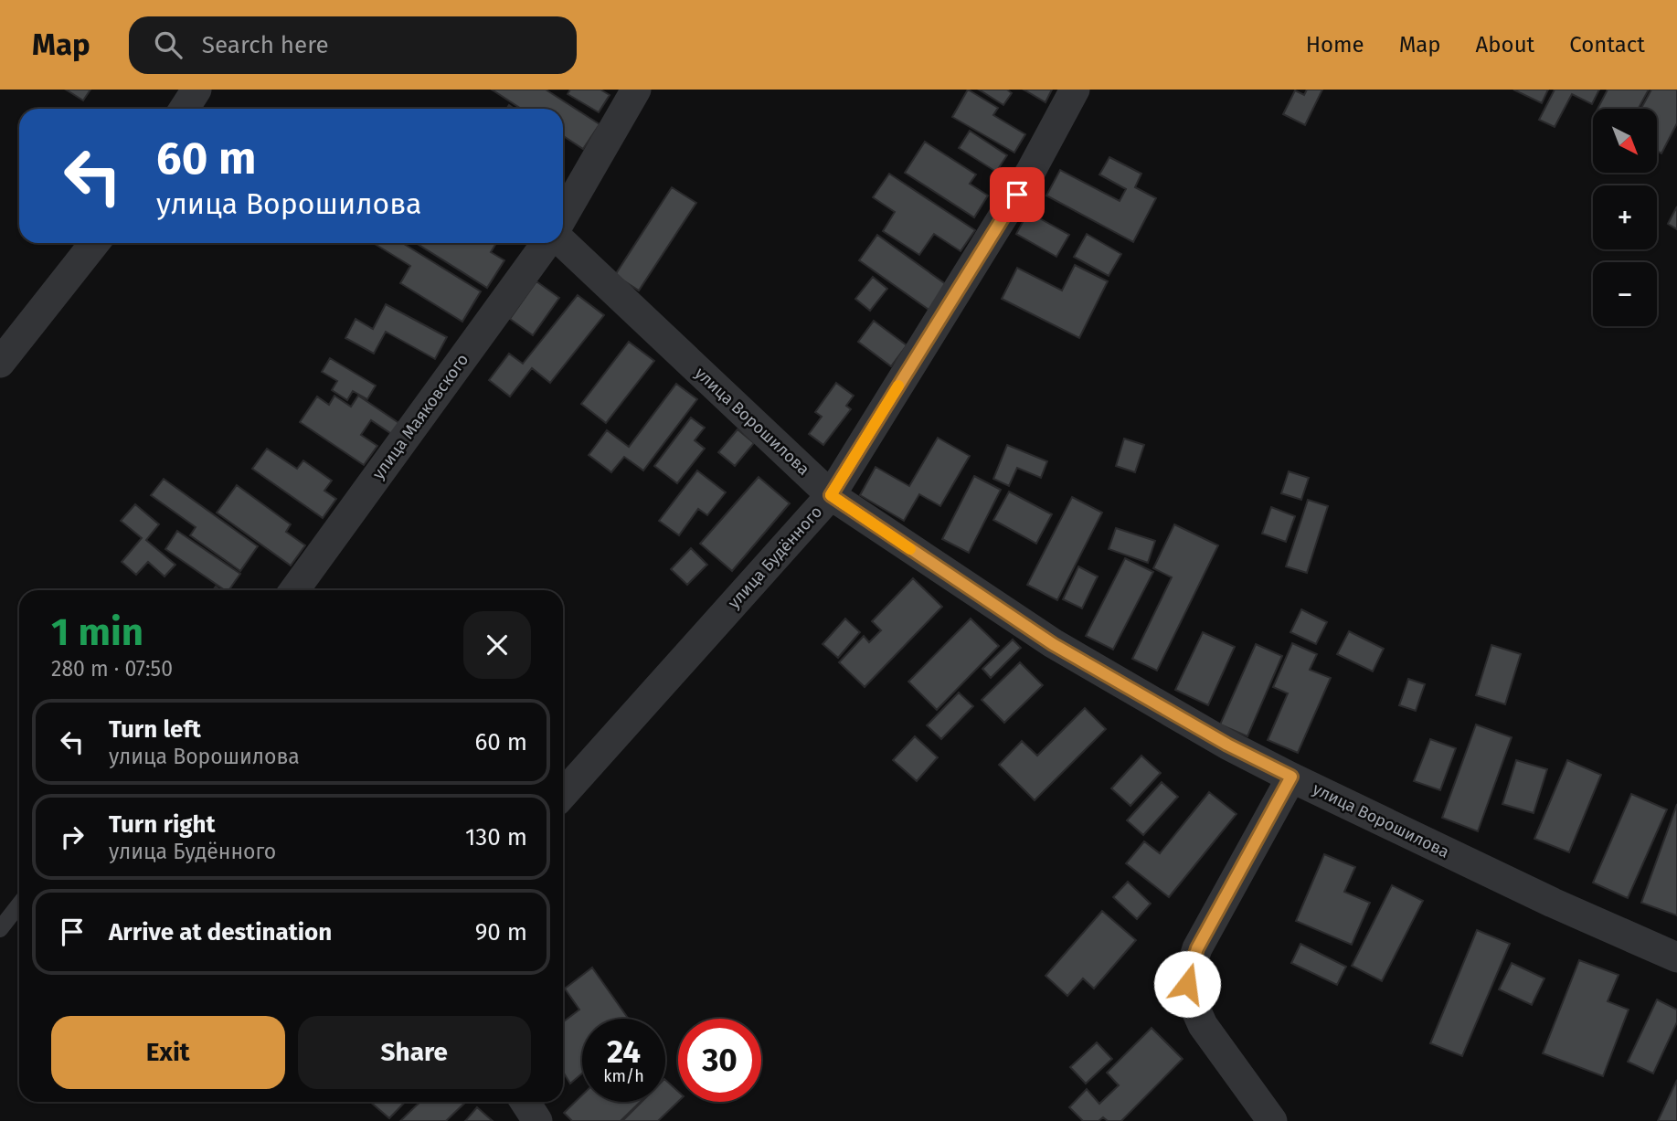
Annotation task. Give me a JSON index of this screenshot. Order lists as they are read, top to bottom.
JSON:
{
  "streets": {
    "street": ["улица Маяковского", "улица Ворошилова", "улица Будённого"]
  },
  "crossings": [
    ["улица Ворошилова", "улица Будённого"]
  ],
  "north": "bottom right",
  "page": {
    "header": "Map",
    "search": "Search here",
    "nav": [
      "Home",
      "Map",
      "About",
      "Contact"
    ],
    "map_buttons": ["+", "−"],
    "turn": ["60 m", "улица Ворошилова"],
    "heading": ["1 min", "280 m · 07:50"],
    "list": [
      {
        "name": "Turn left",
        "note": "улица Ворошилова",
        "value": "60 m"
      },
      {
        "name": "Turn right",
        "note": "улица Будённого",
        "value": "130 m"
      },
      {
        "name": "Arrive at destination",
        "value": "90 m"
      }
    ],
    "buttons": ["Exit", "Share"],
    "speed": "24 km/h",
    "limit": "30"
  }
}
